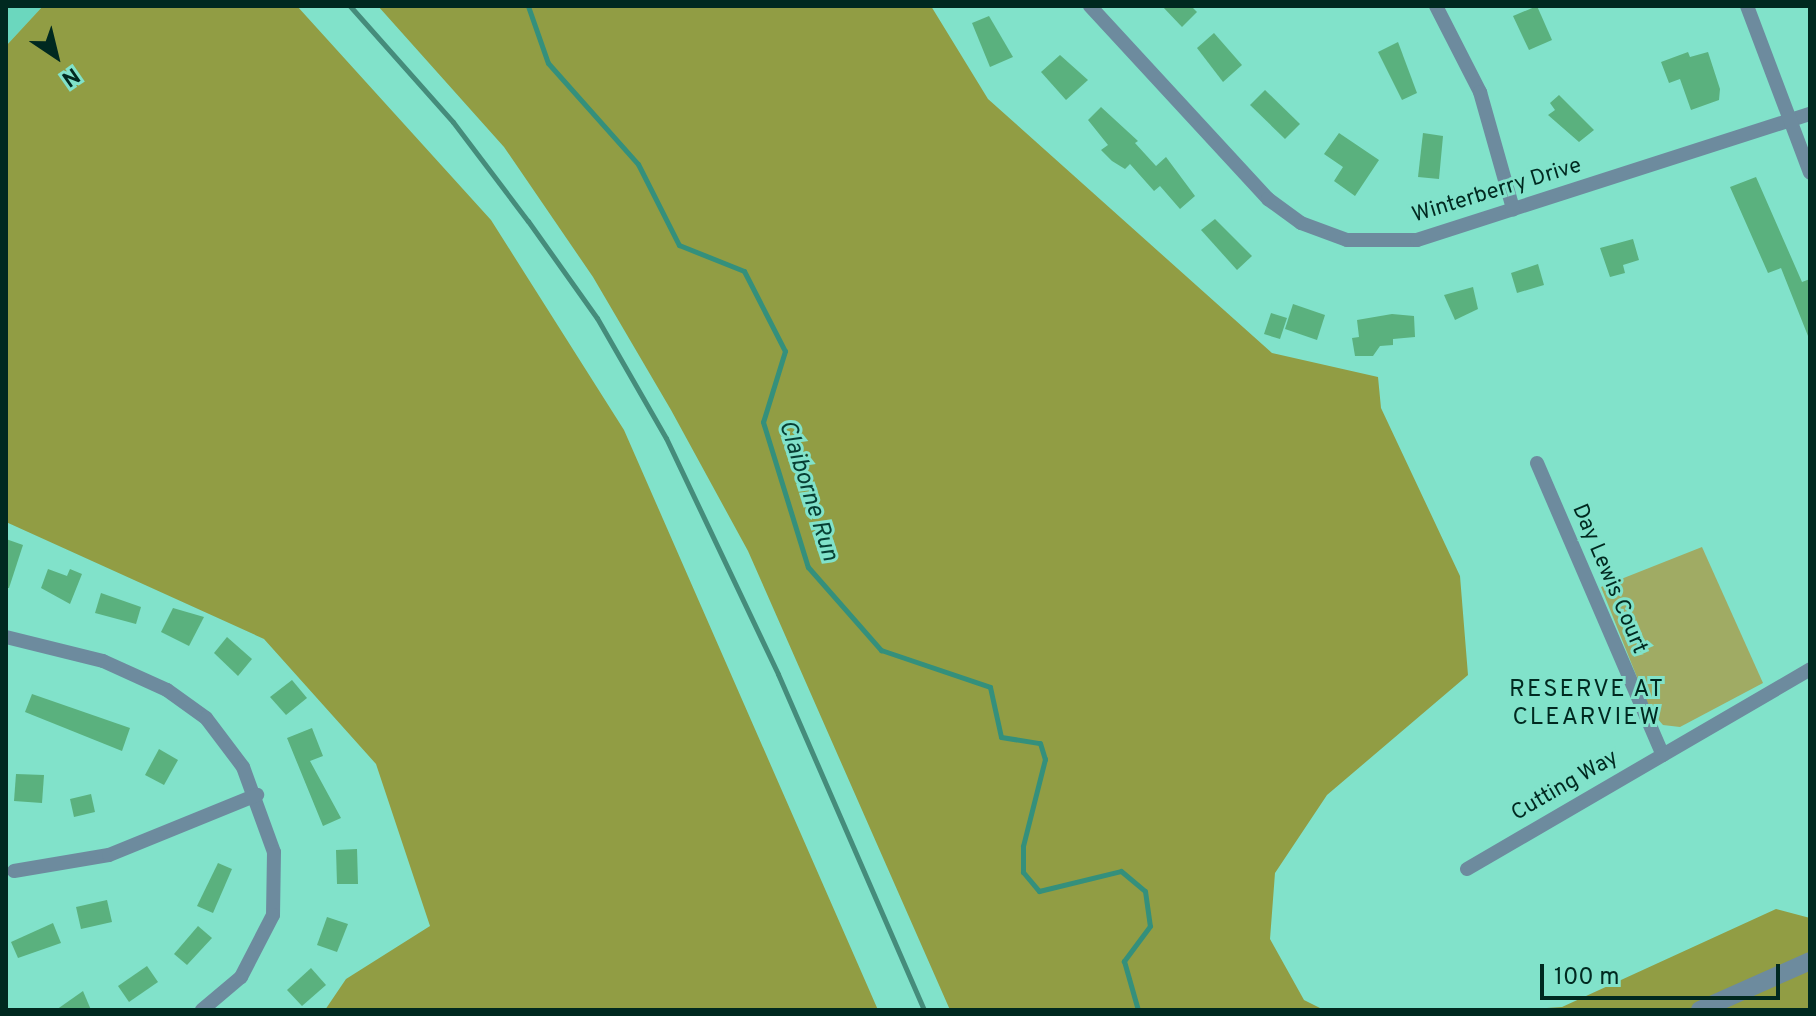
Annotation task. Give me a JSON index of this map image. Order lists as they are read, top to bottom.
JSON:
{
  "streets": {
    "street": ["Winterberry Drive", "Day Lewis Court", "Cutting Way"]
  },
  "crossings": [
    ["Day Lewis Court", "Cutting Way"]
  ],
  "districts": ["RESERVE AT CLEARVIEW"],
  "water": ["Claiborne Run"],
  "scale_bar": "100 m",
  "north": "bottom right"
}
